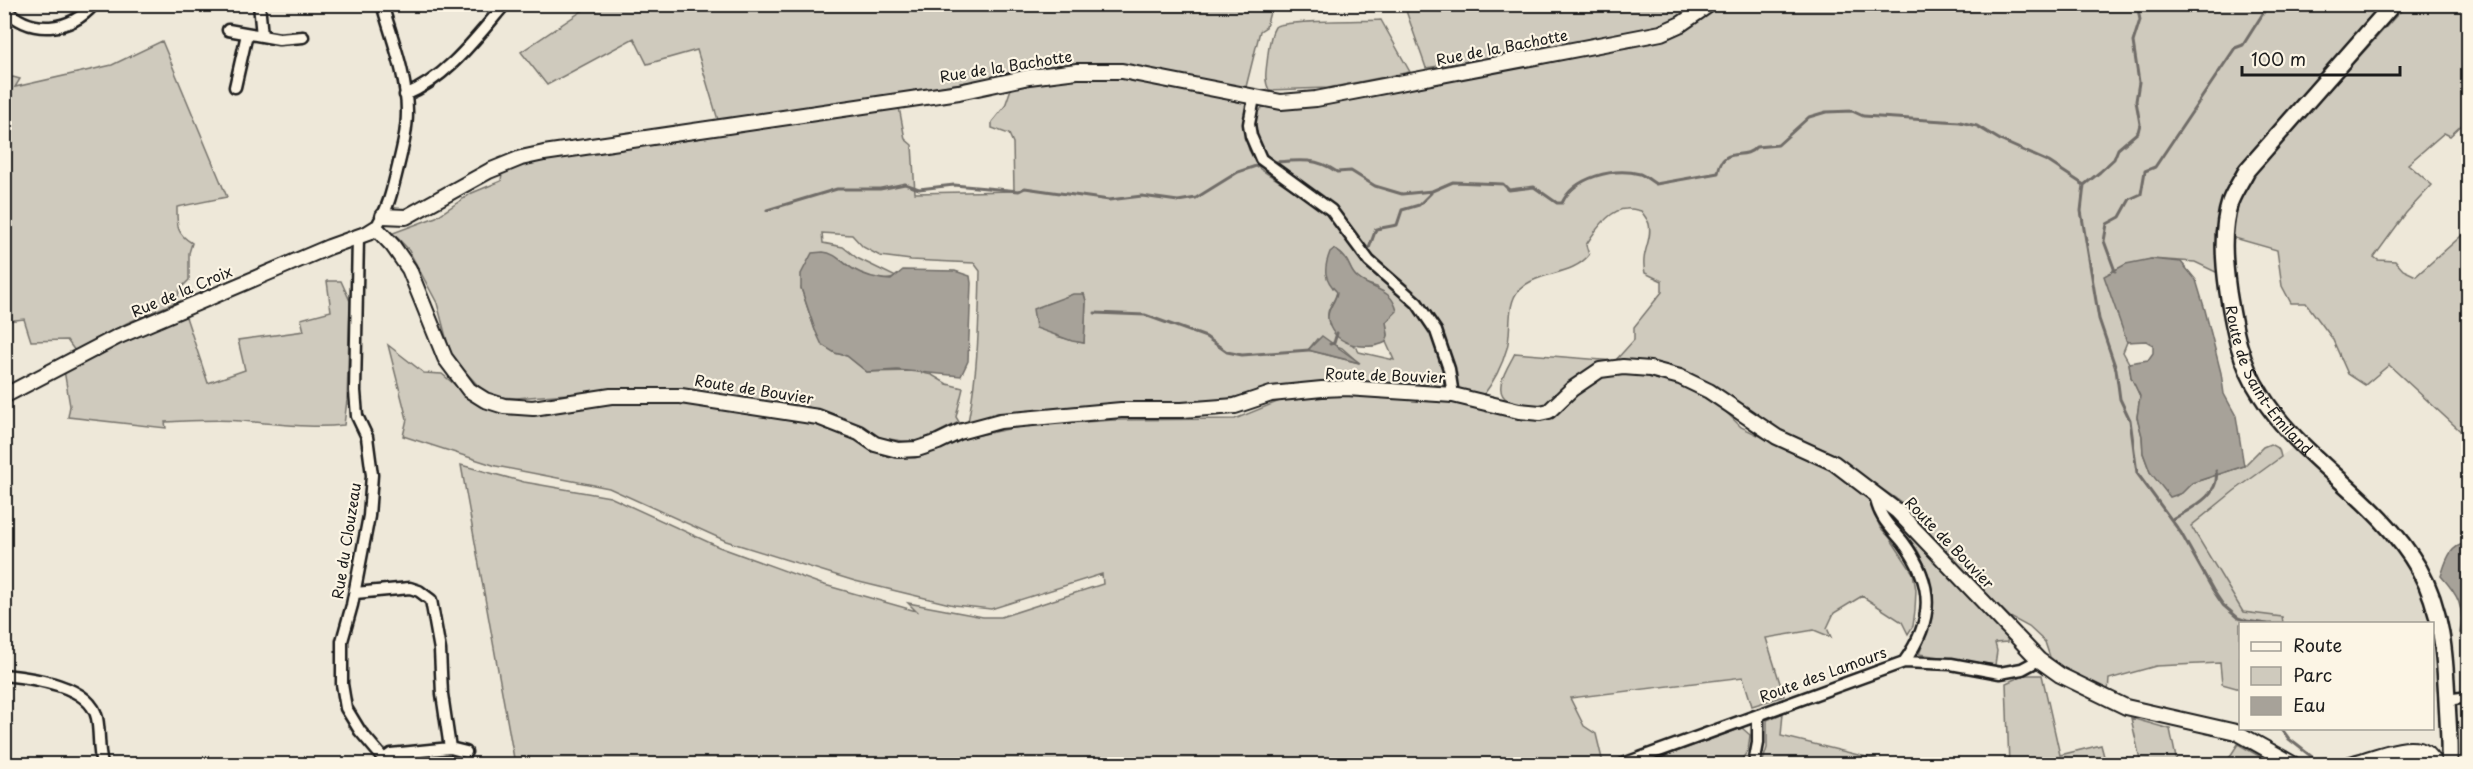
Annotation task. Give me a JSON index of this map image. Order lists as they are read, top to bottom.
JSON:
{
  "streets": {
    "main road": ["Route de Saint-Émiland"],
    "street": [
      "Rue de la Bachotte",
      "Rue de la Croix",
      "Route de Bouvier",
      "Rue du Clouzeau",
      "Route des Lamours"
    ]
  },
  "crossings": [
    ["Rue de la Bachotte", "Rue de la Croix"],
    ["Rue de la Bachotte", "Route de Bouvier"],
    ["Rue de la Croix", "Route de Bouvier"],
    ["Rue de la Croix", "Rue du Clouzeau"],
    ["Route de Bouvier", "Route des Lamours"]
  ],
  "legend": ["Route", "Parc", "Eau"],
  "scale_bar": "100 m"
}
